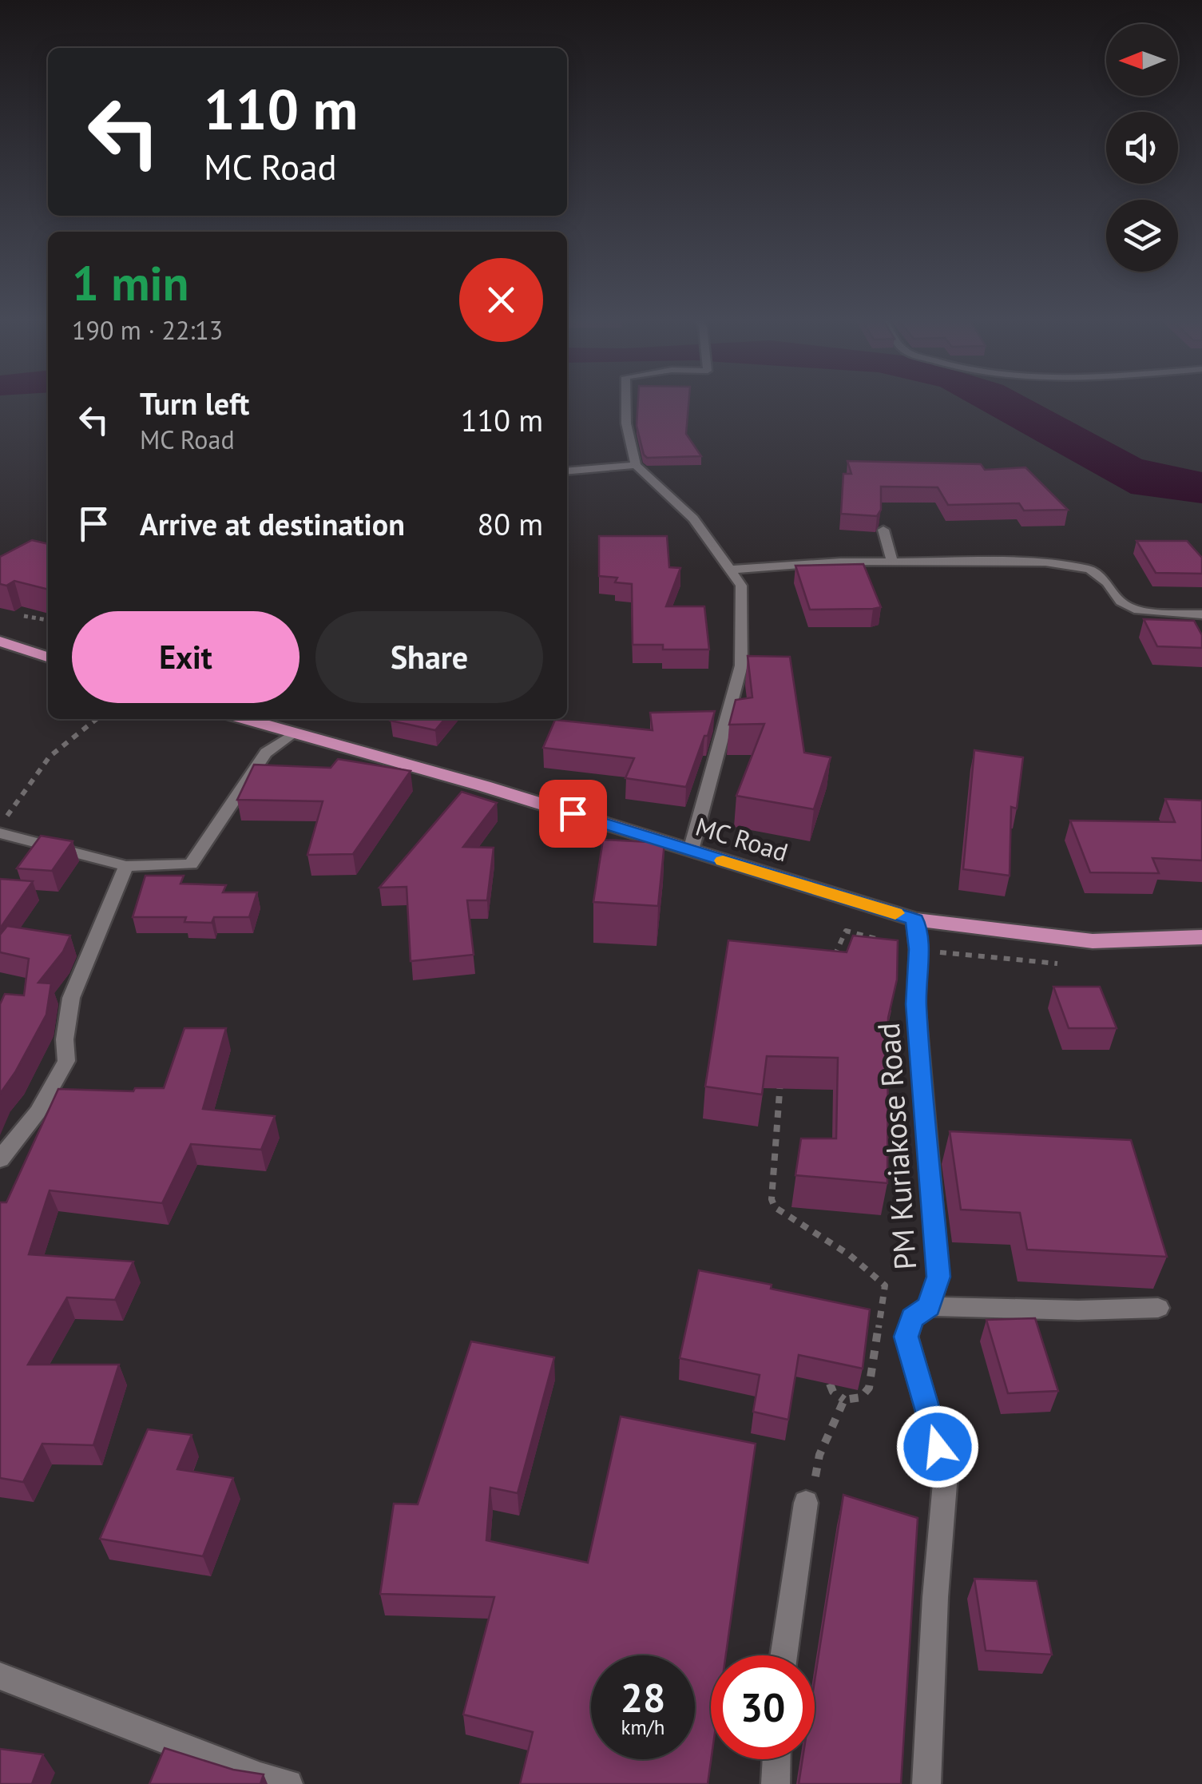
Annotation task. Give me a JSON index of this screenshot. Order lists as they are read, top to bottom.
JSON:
{
  "streets": {
    "main road": ["MC Road"],
    "street": ["PM Kuriakose Road"]
  },
  "crossings": [
    ["MC Road", "PM Kuriakose Road"]
  ],
  "north": "left",
  "page": {
    "turn": ["110 m", "MC Road"],
    "heading": ["1 min", "190 m · 22:13"],
    "list": [
      {
        "name": "Turn left",
        "note": "MC Road",
        "value": "110 m"
      },
      {
        "name": "Arrive at destination",
        "value": "80 m"
      }
    ],
    "buttons": ["Exit", "Share"],
    "speed": "28 km/h",
    "limit": "30"
  }
}
